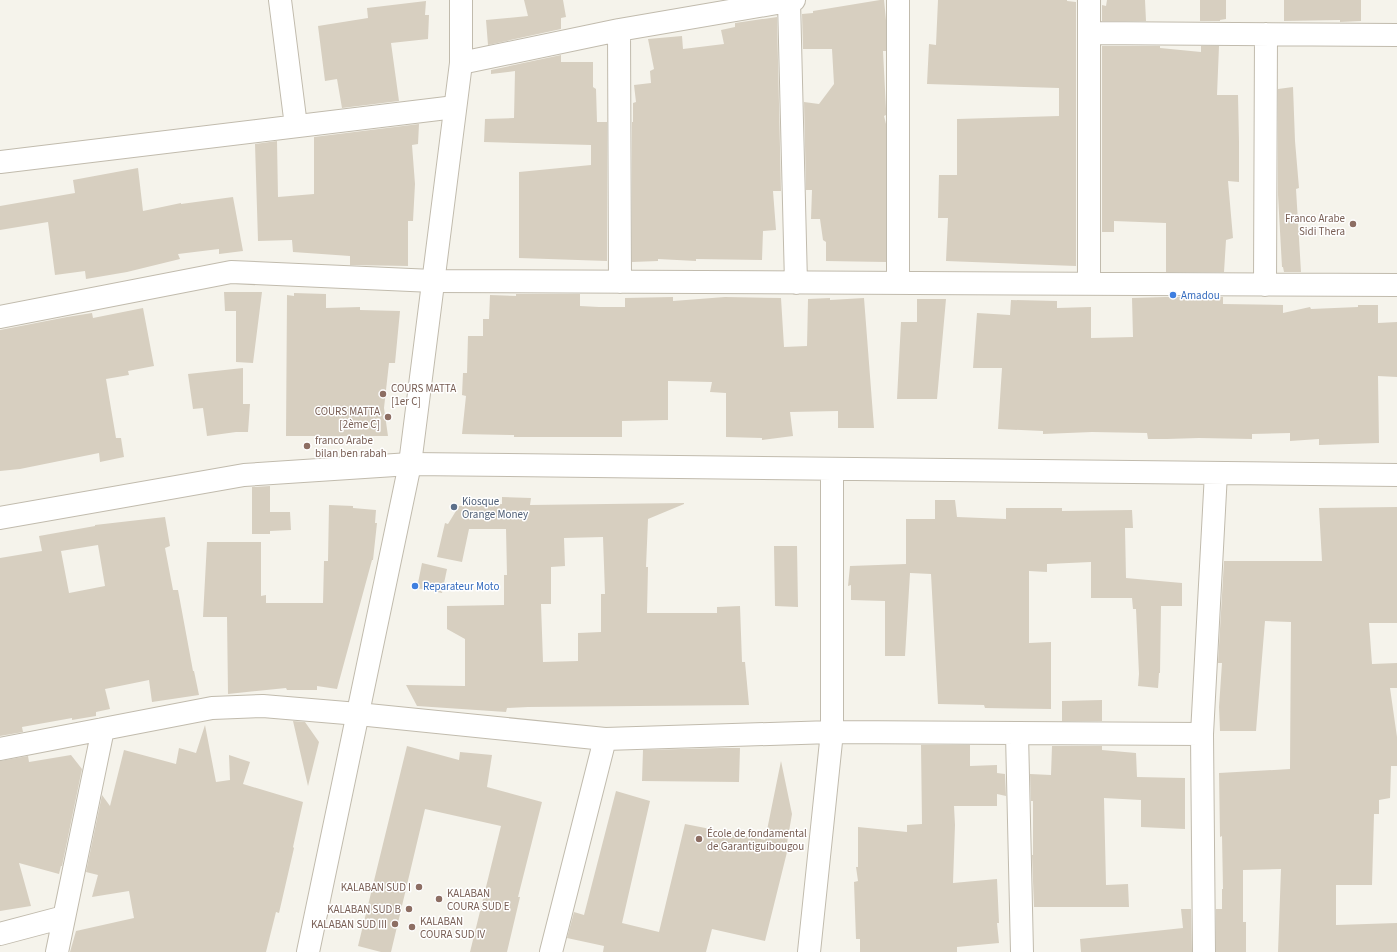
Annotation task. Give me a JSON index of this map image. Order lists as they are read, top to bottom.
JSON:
{
  "places": [
    "Franco Arabe Sidi Thera",
    "Amadou",
    "COURS MATTA [1er C]",
    "COURS MATTA [2ème C]",
    "franco Arabe bilan ben rabah",
    "Kiosque Orange Money",
    "Reparateur Moto",
    "École de fondamental de Garantiguibougou",
    "KALABAN SUD I",
    "KALABAN COURA SUD E",
    "KALABAN SUD B",
    "KALABAN SUD III",
    "KALABAN COURA SUD IV"
  ]
}
